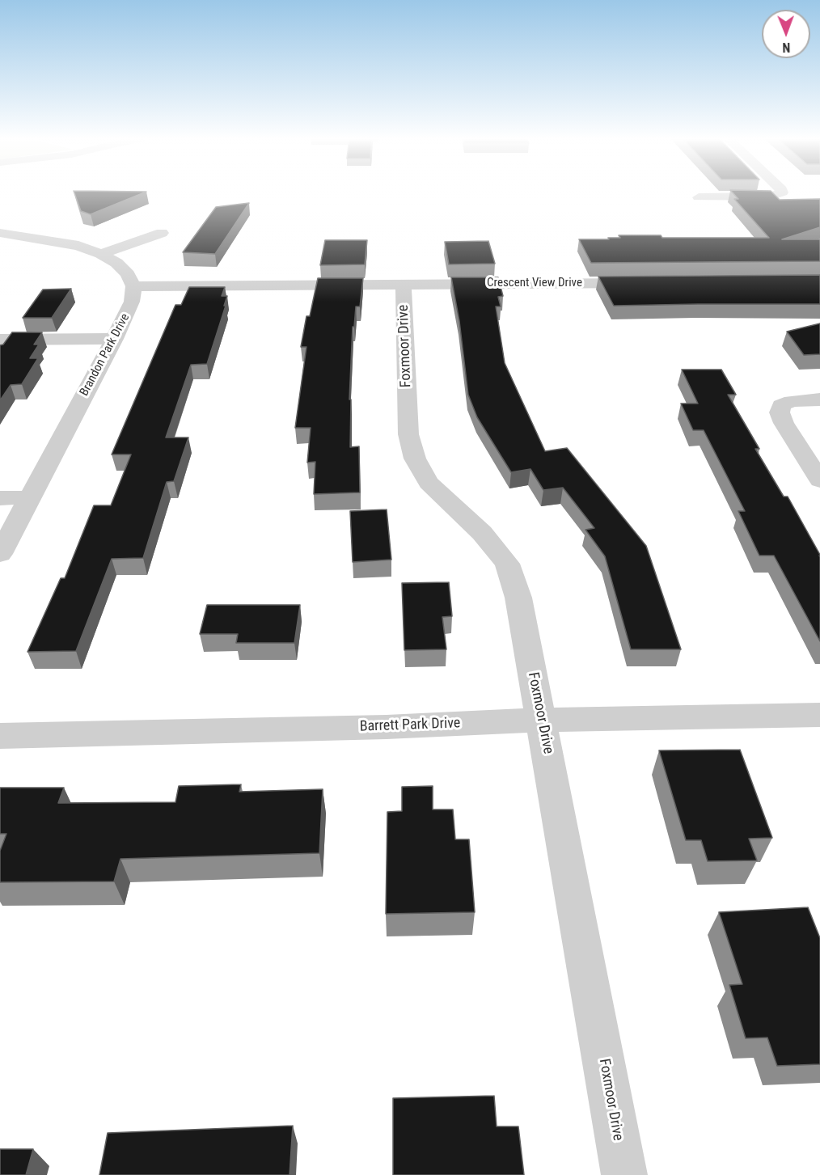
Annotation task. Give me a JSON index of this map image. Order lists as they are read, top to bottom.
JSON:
{
  "streets": {
    "street": [
      "Crescent View Drive",
      "Foxmoor Drive",
      "Brandon Park Drive",
      "Barrett Park Drive"
    ]
  },
  "crossings": [
    ["Crescent View Drive", "Foxmoor Drive"],
    ["Crescent View Drive", "Brandon Park Drive"],
    ["Foxmoor Drive", "Barrett Park Drive"]
  ],
  "north": "bottom"
}
